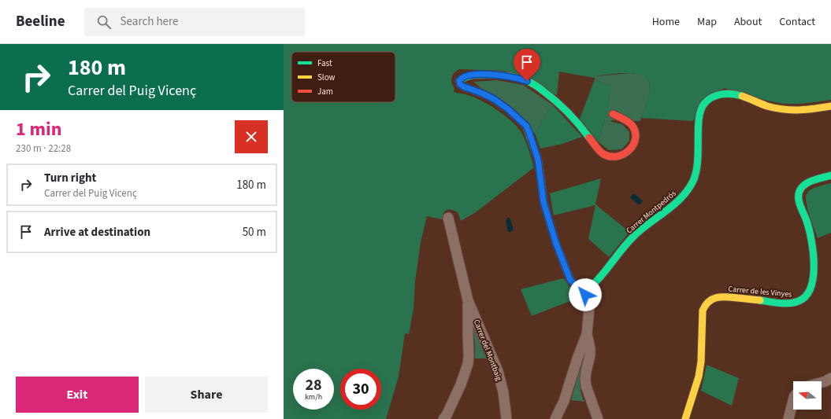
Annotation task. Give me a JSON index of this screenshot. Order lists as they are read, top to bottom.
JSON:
{
  "streets": {
    "street": ["Carrer Montpedrós", "Carrer de les Vinyes", "Carrer del Montbaig"]
  },
  "legend": ["Fast", "Slow", "Jam"],
  "north": "left",
  "page": {
    "header": "Beeline",
    "search": "Search here",
    "nav": [
      "Home",
      "Map",
      "About",
      "Contact"
    ],
    "turn": ["180 m", "Carrer del Puig Vicenç"],
    "heading": ["1 min", "230 m · 22:28"],
    "list": [
      {
        "name": "Turn right",
        "note": "Carrer del Puig Vicenç",
        "value": "180 m"
      },
      {
        "name": "Arrive at destination",
        "value": "50 m"
      }
    ],
    "speed": "28 km/h",
    "limit": "30",
    "buttons": ["Exit", "Share"]
  }
}
